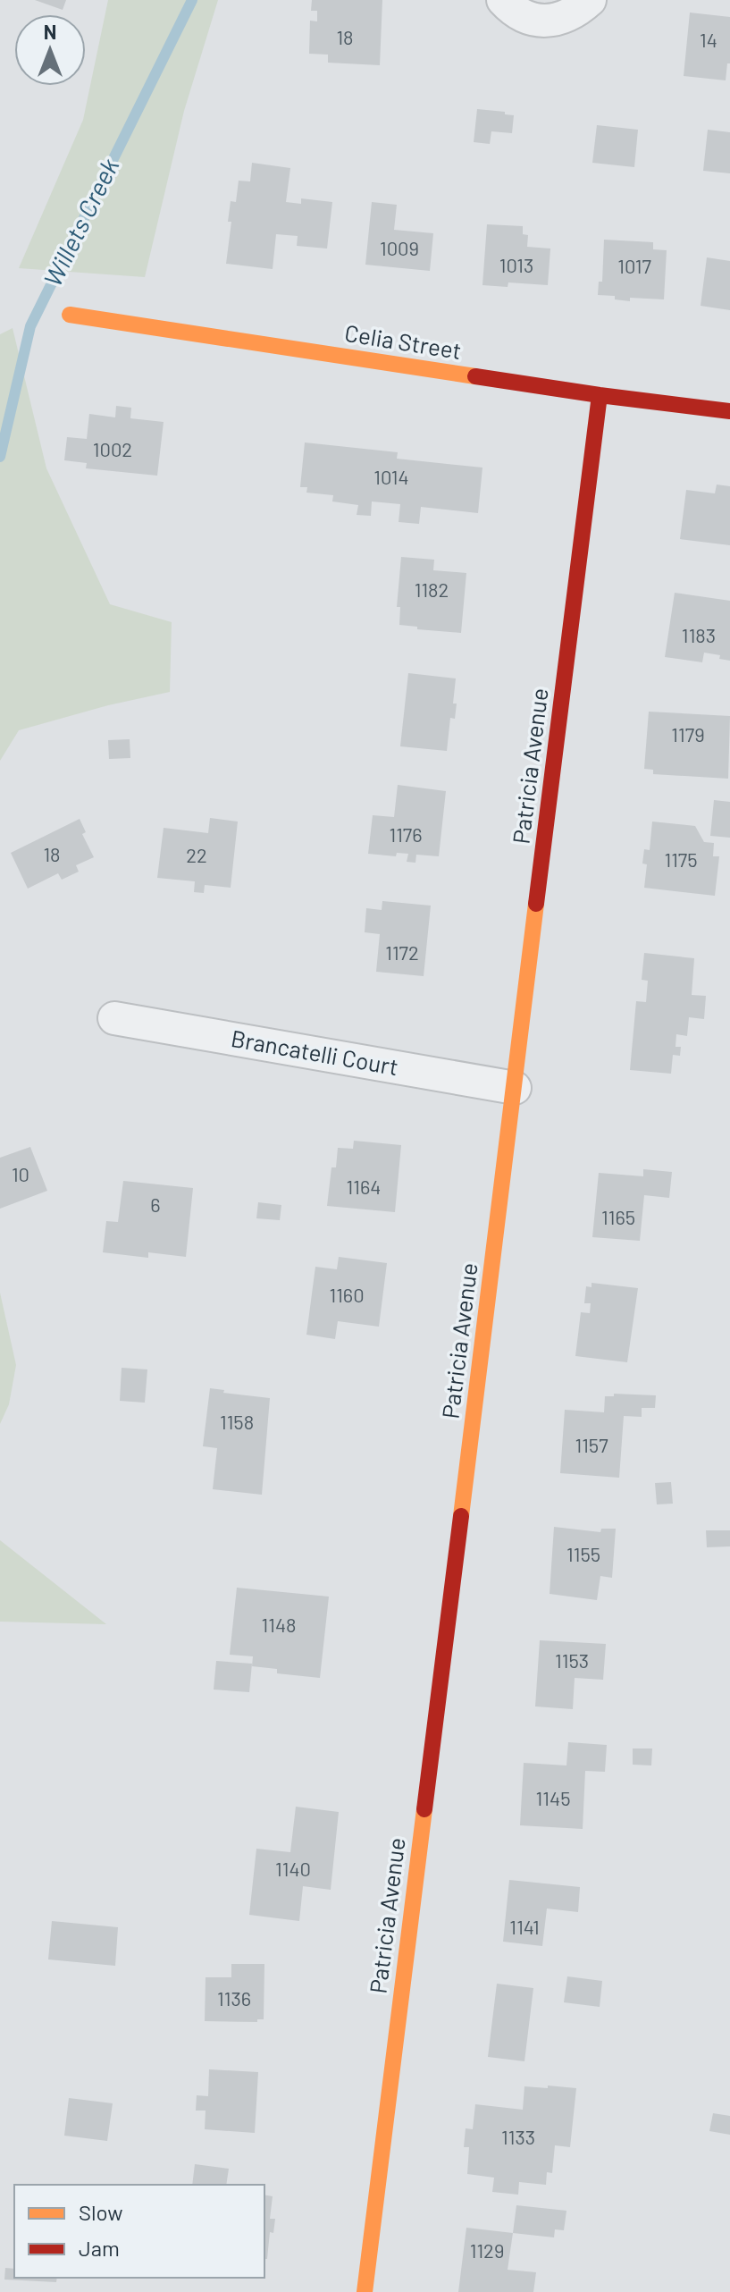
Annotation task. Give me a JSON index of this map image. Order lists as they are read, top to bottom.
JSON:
{
  "streets": {
    "street": ["Celia Street", "Patricia Avenue", "Brancatelli Court"]
  },
  "crossings": [
    ["Celia Street", "Patricia Avenue"],
    ["Patricia Avenue", "Brancatelli Court"]
  ],
  "water": ["Willets Creek"],
  "house_numbers": [
    "18",
    "14",
    "1009",
    "1013",
    "1017",
    "1002",
    "1014",
    "1182",
    "1183",
    "1179",
    "1176",
    "18",
    "22",
    "1175",
    "1172",
    "10",
    "1164",
    "6",
    "1165",
    "1160",
    "1158",
    "1157",
    "1155",
    "1148",
    "1153",
    "1145",
    "1140",
    "1141",
    "1136",
    "1133",
    "1129"
  ],
  "legend": ["Slow", "Jam"],
  "north": "top"
}
